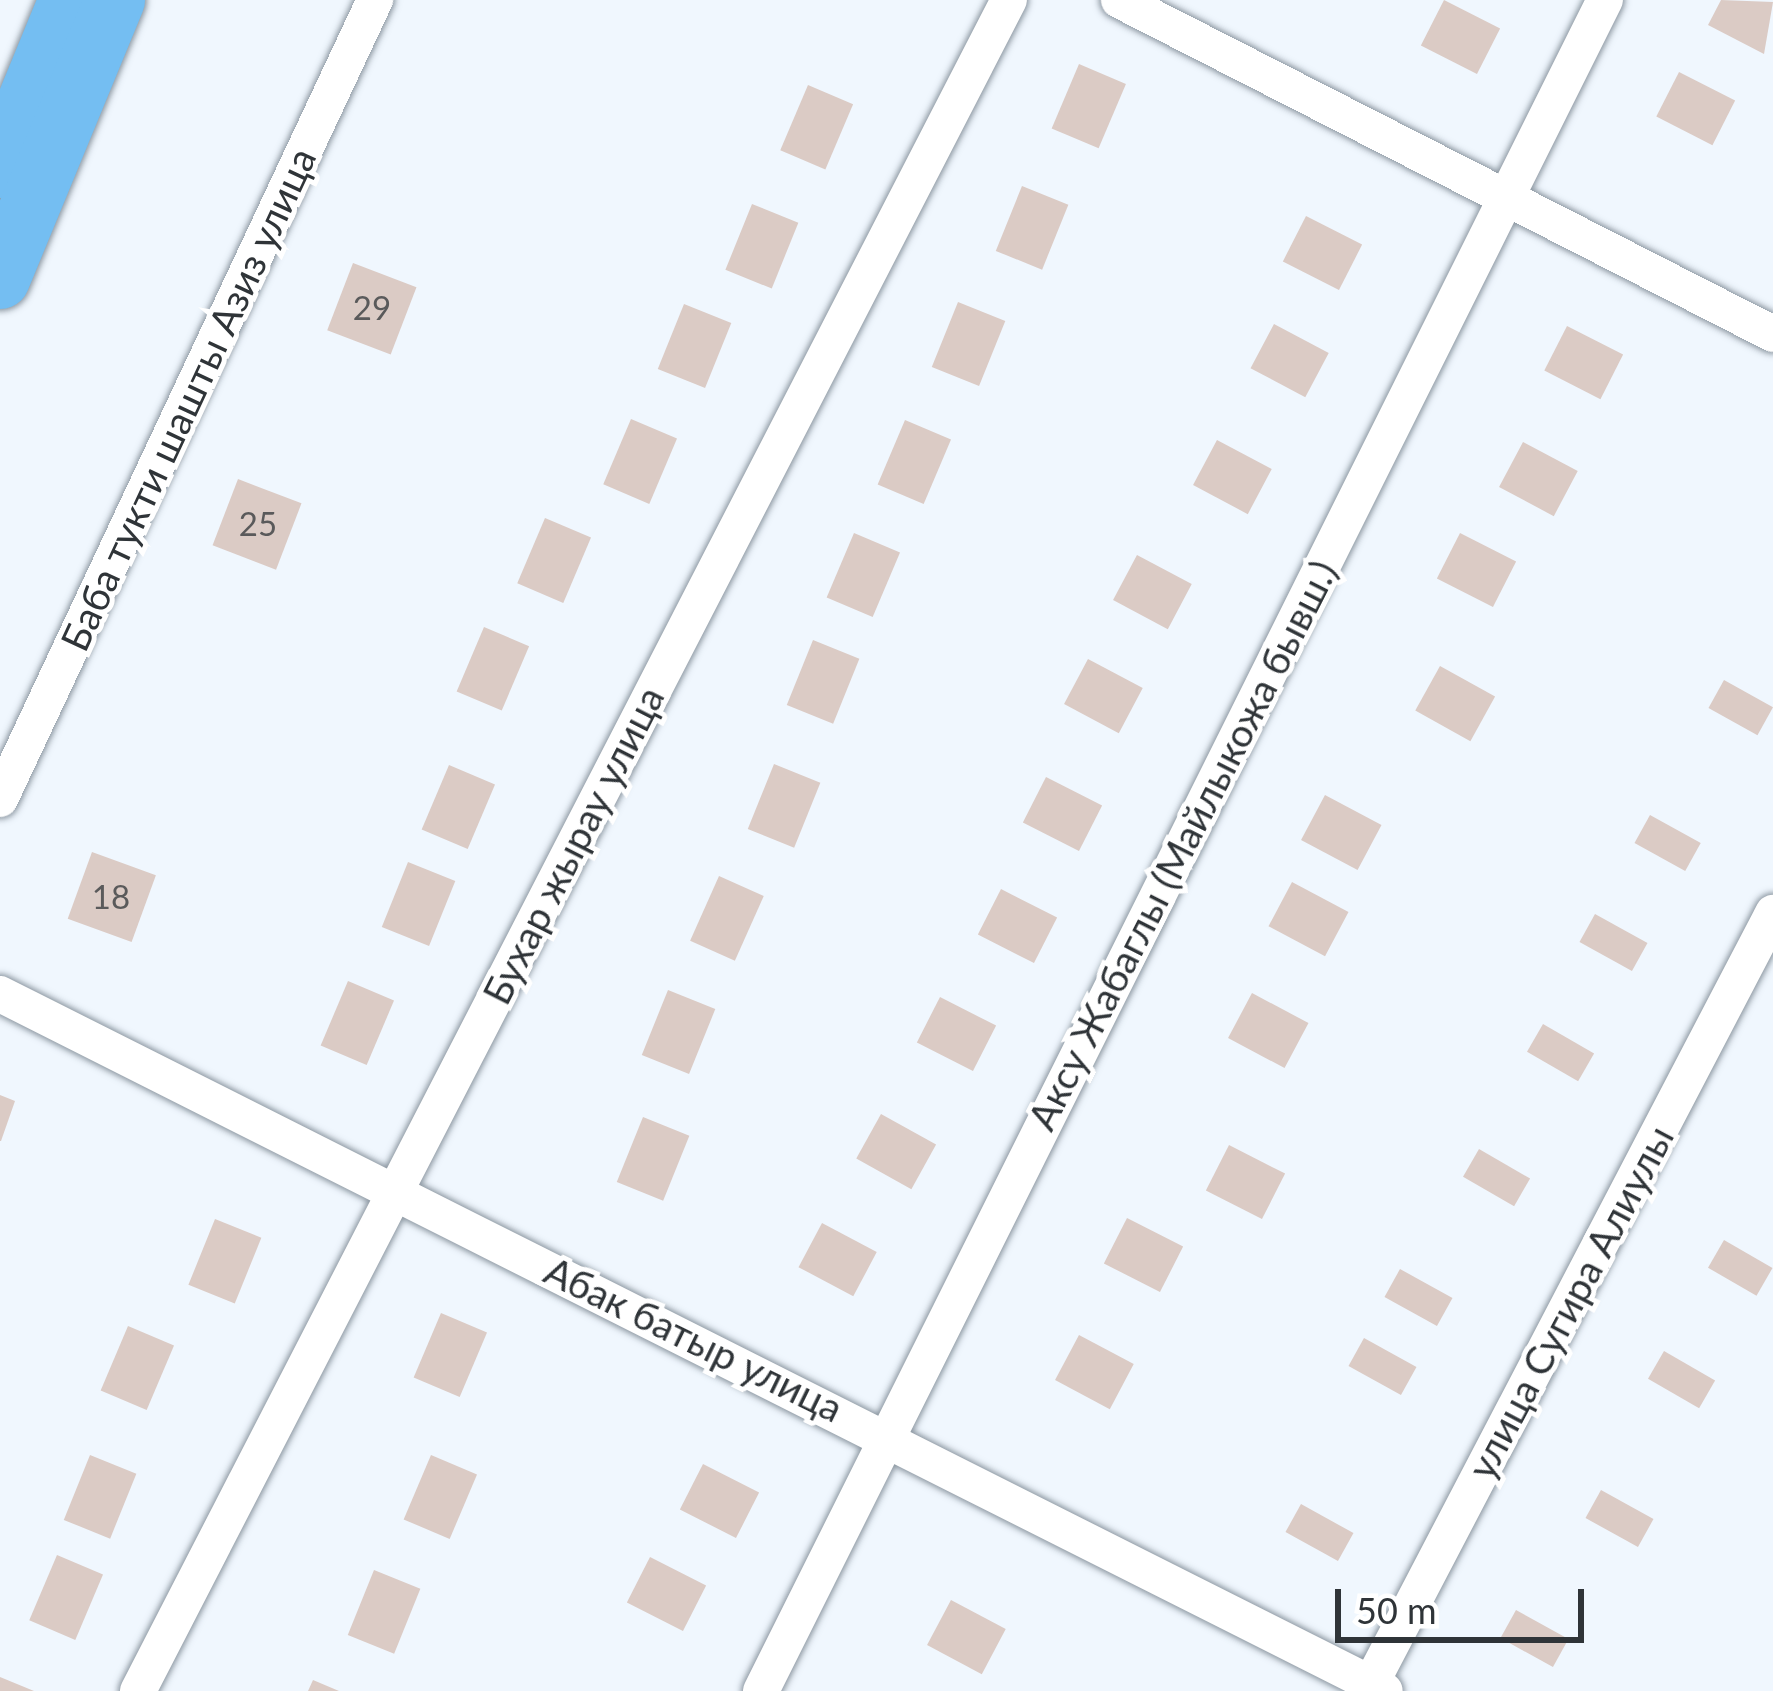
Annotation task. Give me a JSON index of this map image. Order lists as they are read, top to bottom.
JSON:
{
  "streets": {
    "street": [
      "Баба тукти шашты Азиз улица",
      "Бухар жырау улица",
      "Аксу Жабаглы (Майлыкожа бывш.)",
      "улица Сугира Алиулы",
      "Абак батыр улица"
    ]
  },
  "crossings": [
    ["Бухар жырау улица", "Абак батыр улица"],
    ["Аксу Жабаглы (Майлыкожа бывш.)", "Абак батыр улица"],
    ["улица Сугира Алиулы", "Абак батыр улица"]
  ],
  "house_numbers": ["29", "25", "18"],
  "scale_bar": "50 m"
}
